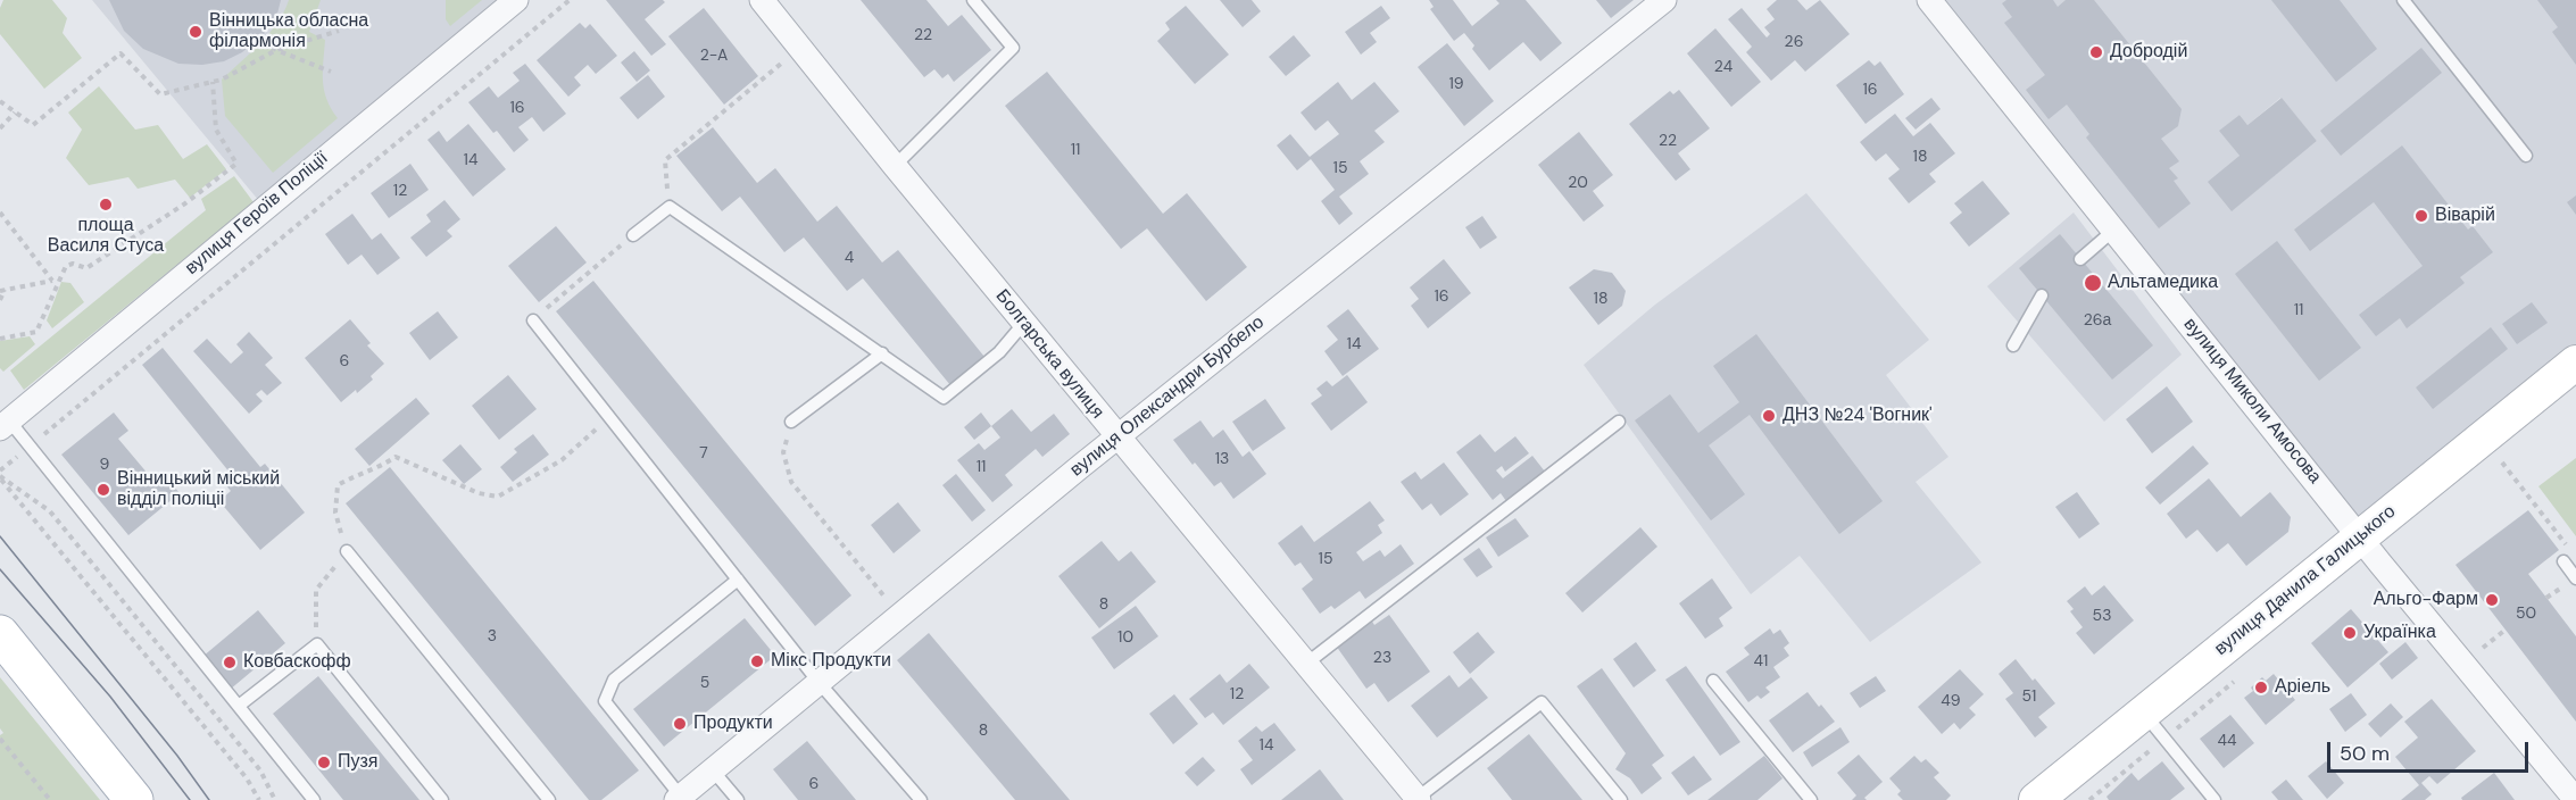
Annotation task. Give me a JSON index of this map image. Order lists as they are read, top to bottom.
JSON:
{
  "streets": {
    "main road": ["вулиця Данила Галицького"],
    "street": [
      "вулиця Героїв Поліції",
      "Болгарська вулиця",
      "вулиця Олександри Бурбело",
      "вулиця Миколи Амосова"
    ]
  },
  "crossings": [
    ["Болгарська вулиця", "вулиця Олександри Бурбело"],
    ["вулиця Миколи Амосова", "вулиця Данила Галицького"]
  ],
  "places": [
    "Вінницька обласна філармонія",
    "Добродій",
    "площа Василя Стуса",
    "Віварій",
    "Альтамедика",
    "ДНЗ №24 'Вогник'",
    "Вінницький міський відділ поліціі",
    "Альго-Фарм",
    "Українка",
    "Мікс Продукти",
    "Ковбаскофф",
    "Аріель",
    "Продукти",
    "Пузя"
  ],
  "house_numbers": [
    "22",
    "26",
    "2-A",
    "24",
    "19",
    "16",
    "16",
    "22",
    "11",
    "18",
    "14",
    "15",
    "20",
    "12",
    "4",
    "16",
    "18",
    "11",
    "26а",
    "14",
    "6",
    "7",
    "13",
    "9",
    "11",
    "15",
    "8",
    "50",
    "53",
    "3",
    "10",
    "23",
    "41",
    "5",
    "12",
    "51",
    "49",
    "8",
    "44",
    "14",
    "6"
  ],
  "scale_bar": "50 m"
}
